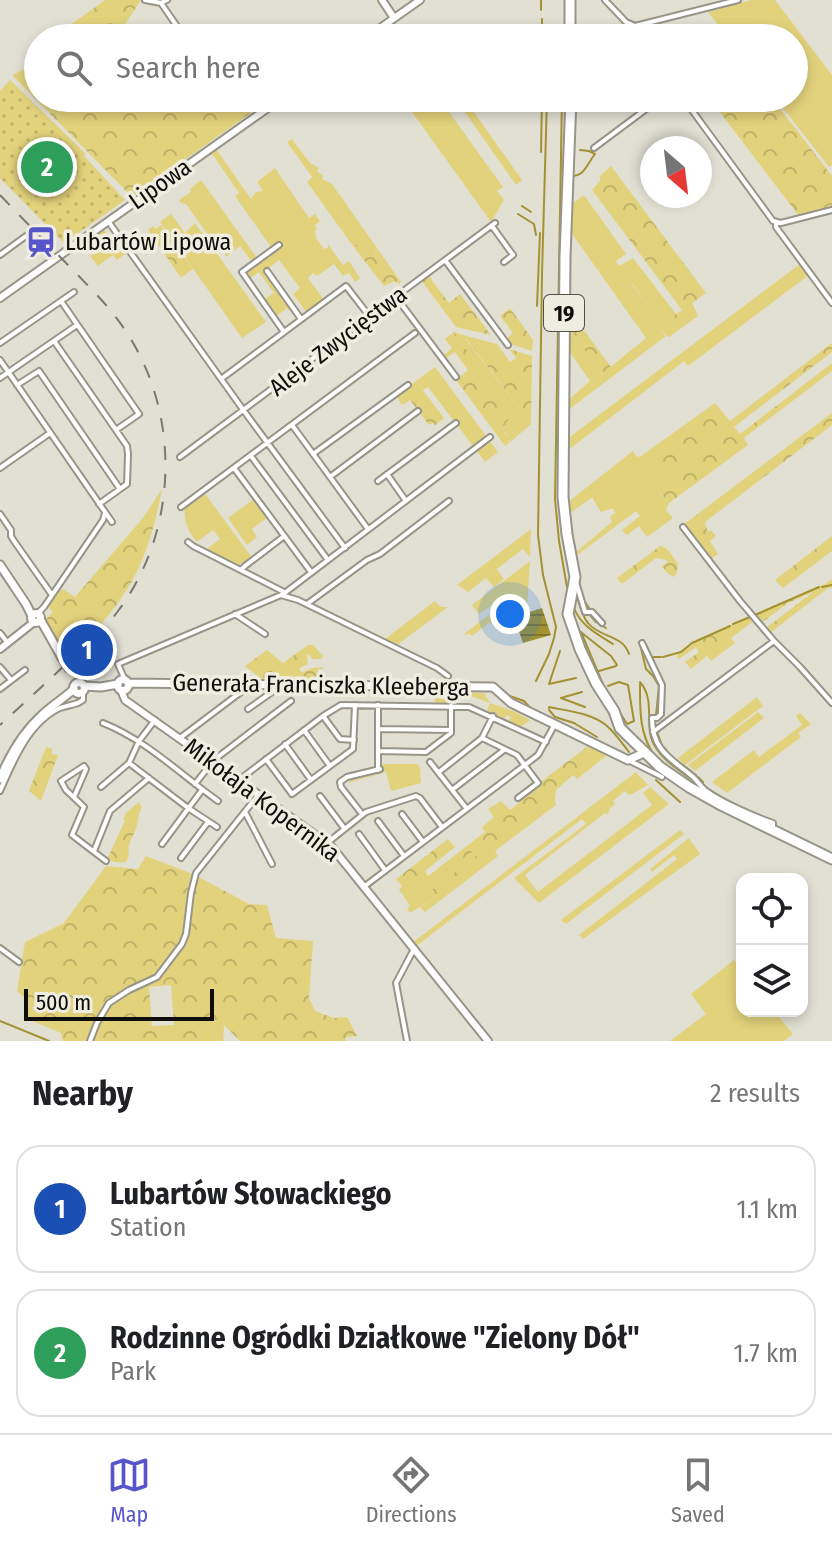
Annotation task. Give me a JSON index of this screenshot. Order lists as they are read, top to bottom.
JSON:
{
  "streets": {
    "highway": ["19"],
    "main road": ["Generała Franciszka Kleeberga"],
    "street": ["Lipowa", "Aleje Zwycięstwa", "Mikołaja Kopernika"]
  },
  "crossings": [
    ["Generała Franciszka Kleeberga", "Mikołaja Kopernika"]
  ],
  "places": {
    "station": ["Lubartów Lipowa"]
  },
  "scale_bar": "500 m",
  "north": "bottom right",
  "page": {
    "search": "Search here",
    "pins": ["2", "1"],
    "scale": "500 m",
    "heading": ["Nearby", "2 results"],
    "list": [
      {
        "mark": "1",
        "name": "Lubartów Słowackiego",
        "note": "Station",
        "value": "1.1 km"
      },
      {
        "mark": "2",
        "name": "Rodzinne Ogródki Działkowe \"Zielony Dół\"",
        "note": "Park",
        "value": "1.7 km"
      }
    ],
    "nav": ["Map", "Directions", "Saved"]
  }
}
